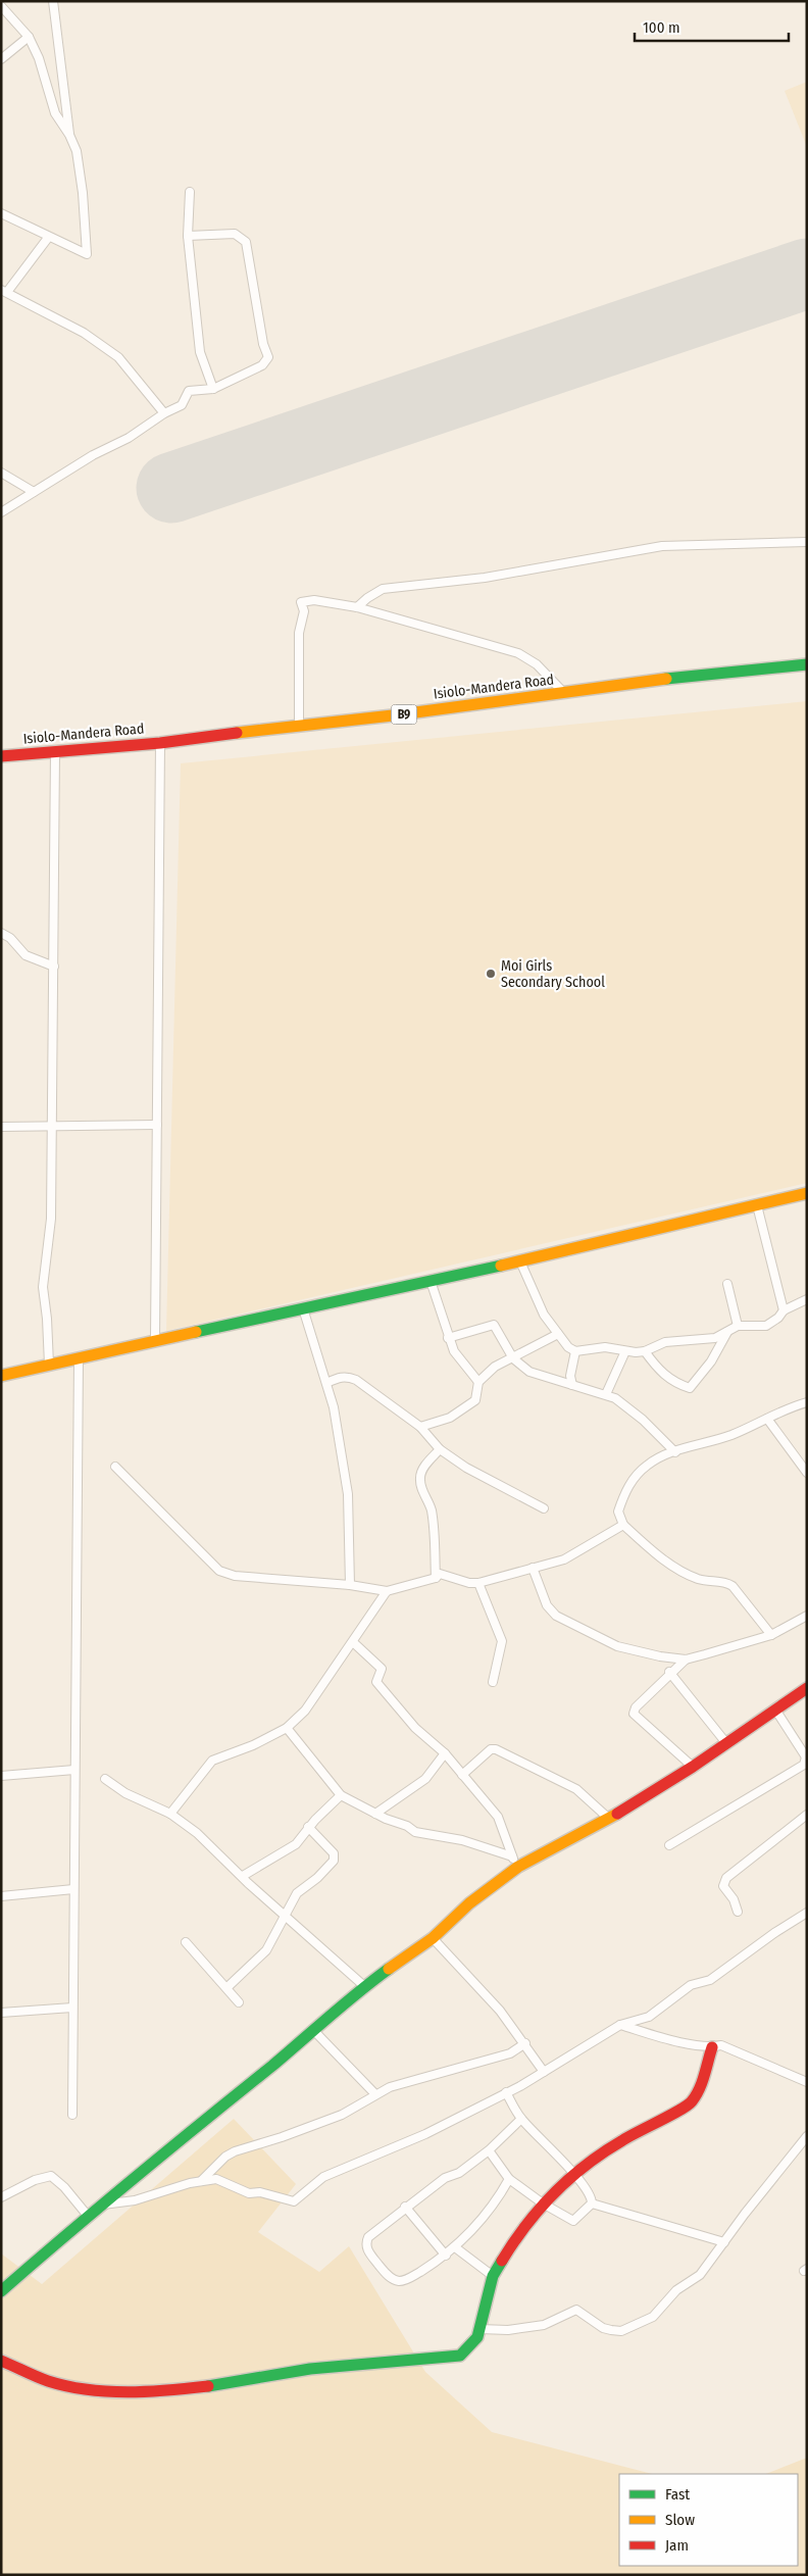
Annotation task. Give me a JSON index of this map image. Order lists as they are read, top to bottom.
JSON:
{
  "streets": {
    "main road": ["Isiolo-Mandera Road", "B9"]
  },
  "places": ["Moi Girls Secondary School"],
  "legend": ["Fast", "Slow", "Jam"],
  "scale_bar": "100 m"
}
